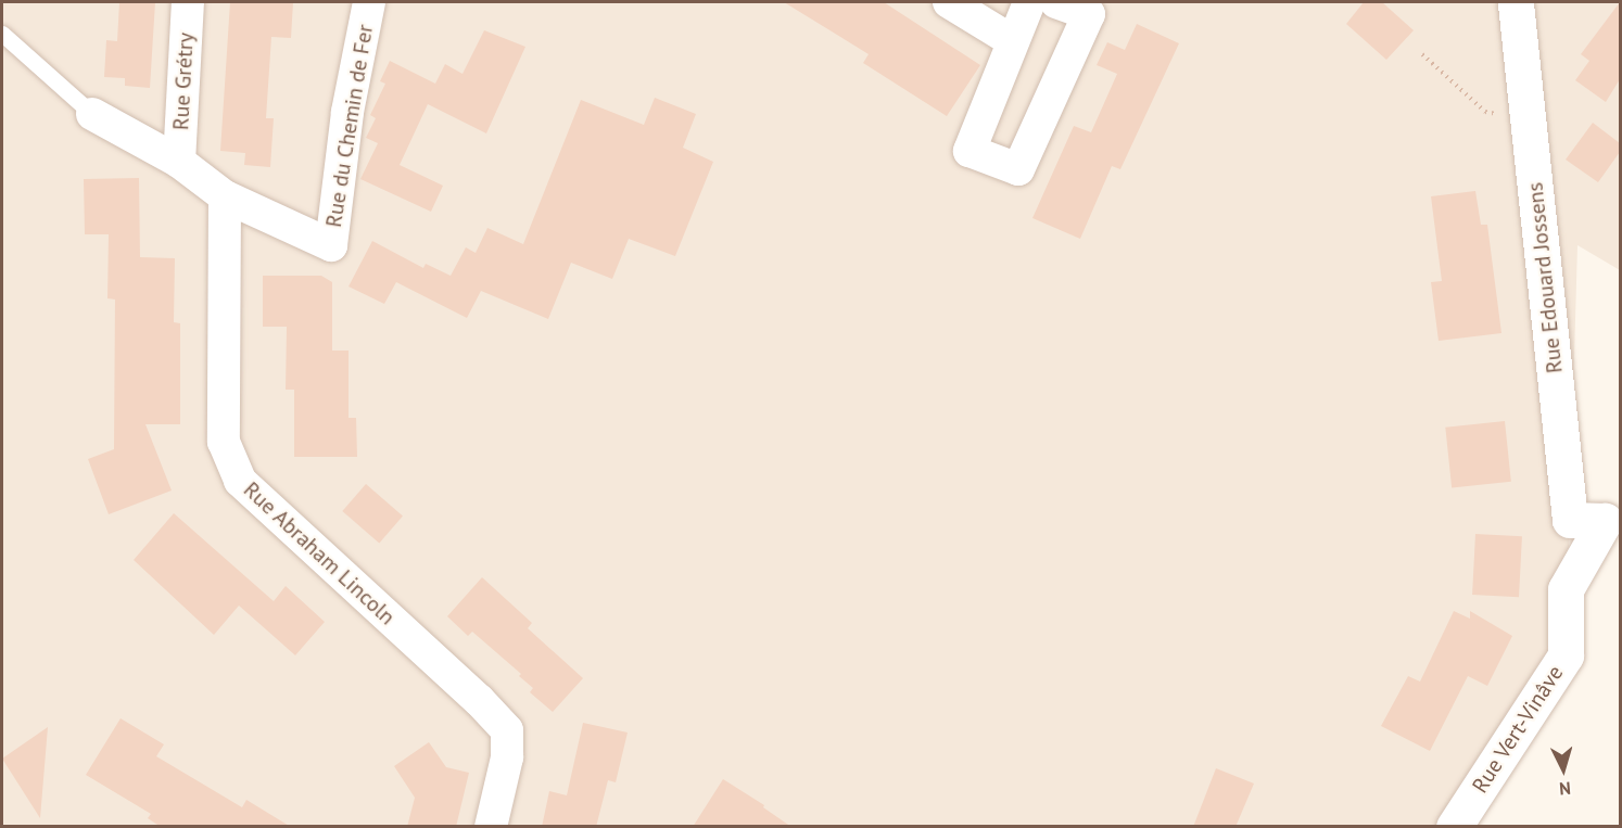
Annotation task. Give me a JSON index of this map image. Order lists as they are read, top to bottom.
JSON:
{
  "streets": {
    "street": [
      "Rue Grétry",
      "Rue du Chemin de Fer",
      "Rue Edouard Jossens",
      "Rue Abraham Lincoln",
      "Rue Vert-Vinâve"
    ]
  },
  "crossings": [
    ["Rue Grétry", "Rue du Chemin de Fer"],
    ["Rue du Chemin de Fer", "Rue Abraham Lincoln"],
    ["Rue Edouard Jossens", "Rue Vert-Vinâve"]
  ],
  "north": "bottom"
}
